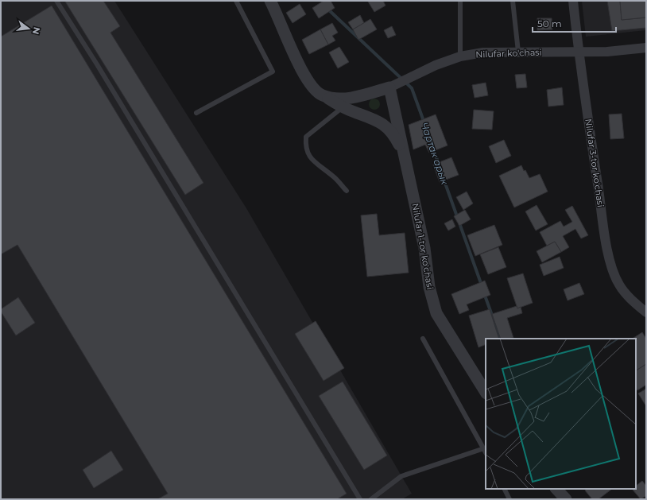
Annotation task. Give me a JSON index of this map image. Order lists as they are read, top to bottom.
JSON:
{
  "streets": {
    "street": ["Nilufar ko'chasi", "Nilufar 3-tor ko'chasi", "Nilufar 1-tor ko'chasi"]
  },
  "crossings": [
    ["Nilufar ko'chasi", "Nilufar 3-tor ko'chasi"],
    ["Nilufar ko'chasi", "Nilufar 1-tor ko'chasi"]
  ],
  "water": ["Чартак арык"],
  "scale_bar": "50 m",
  "north": "right"
}
